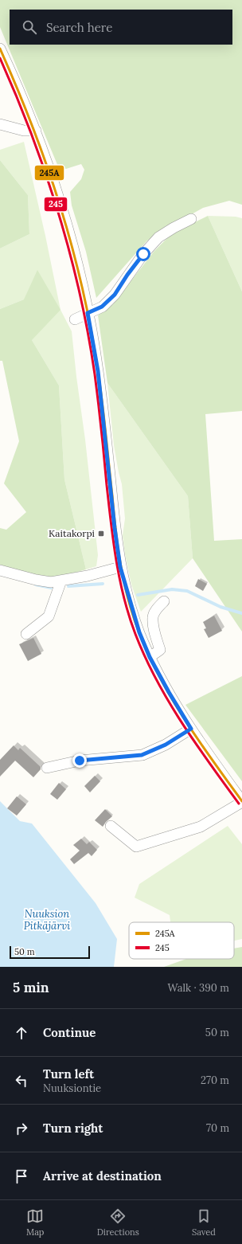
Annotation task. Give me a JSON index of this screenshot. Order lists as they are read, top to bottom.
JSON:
{
  "water": ["Nuuksion Pitkäjärvi"],
  "places": {
    "transit": ["Kaitakorpi"]
  },
  "lines": ["transit line 245A", "transit line 245"],
  "legend": ["245A", "245"],
  "scale_bar": "50 m",
  "page": {
    "search": "Search here",
    "scale": "50 m",
    "heading": ["5 min", "Walk · 390 m"],
    "list": [
      ["Continue", "50 m"],
      ["Turn left", "Nuuksiontie", "270 m"],
      ["Turn right", "70 m"],
      "Arrive at destination"
    ],
    "nav": ["Map", "Directions", "Saved"]
  }
}
